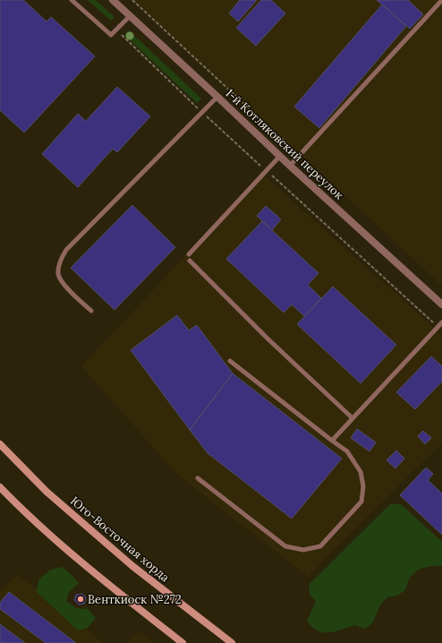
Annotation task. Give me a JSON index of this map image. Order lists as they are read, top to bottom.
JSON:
{
  "streets": {
    "main road": ["Юго-Восточная хорда"],
    "street": ["1-й Котляковский переулок"]
  },
  "places": ["Венткиоск №272"]
}
